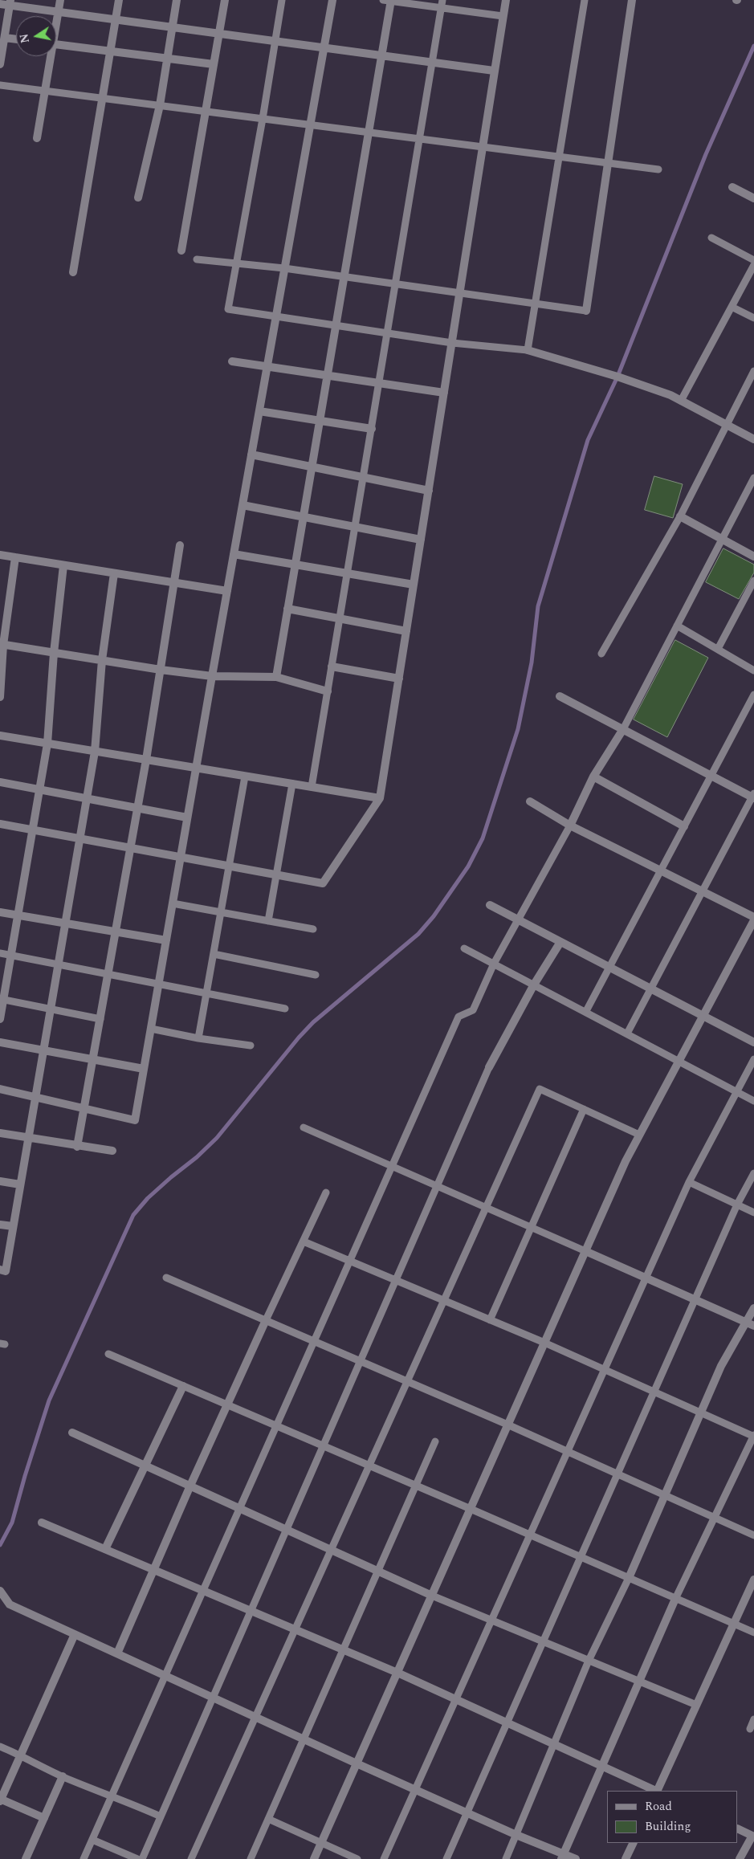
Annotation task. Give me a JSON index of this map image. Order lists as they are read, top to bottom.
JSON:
{
  "legend": ["Road", "Building"],
  "north": "left"
}
